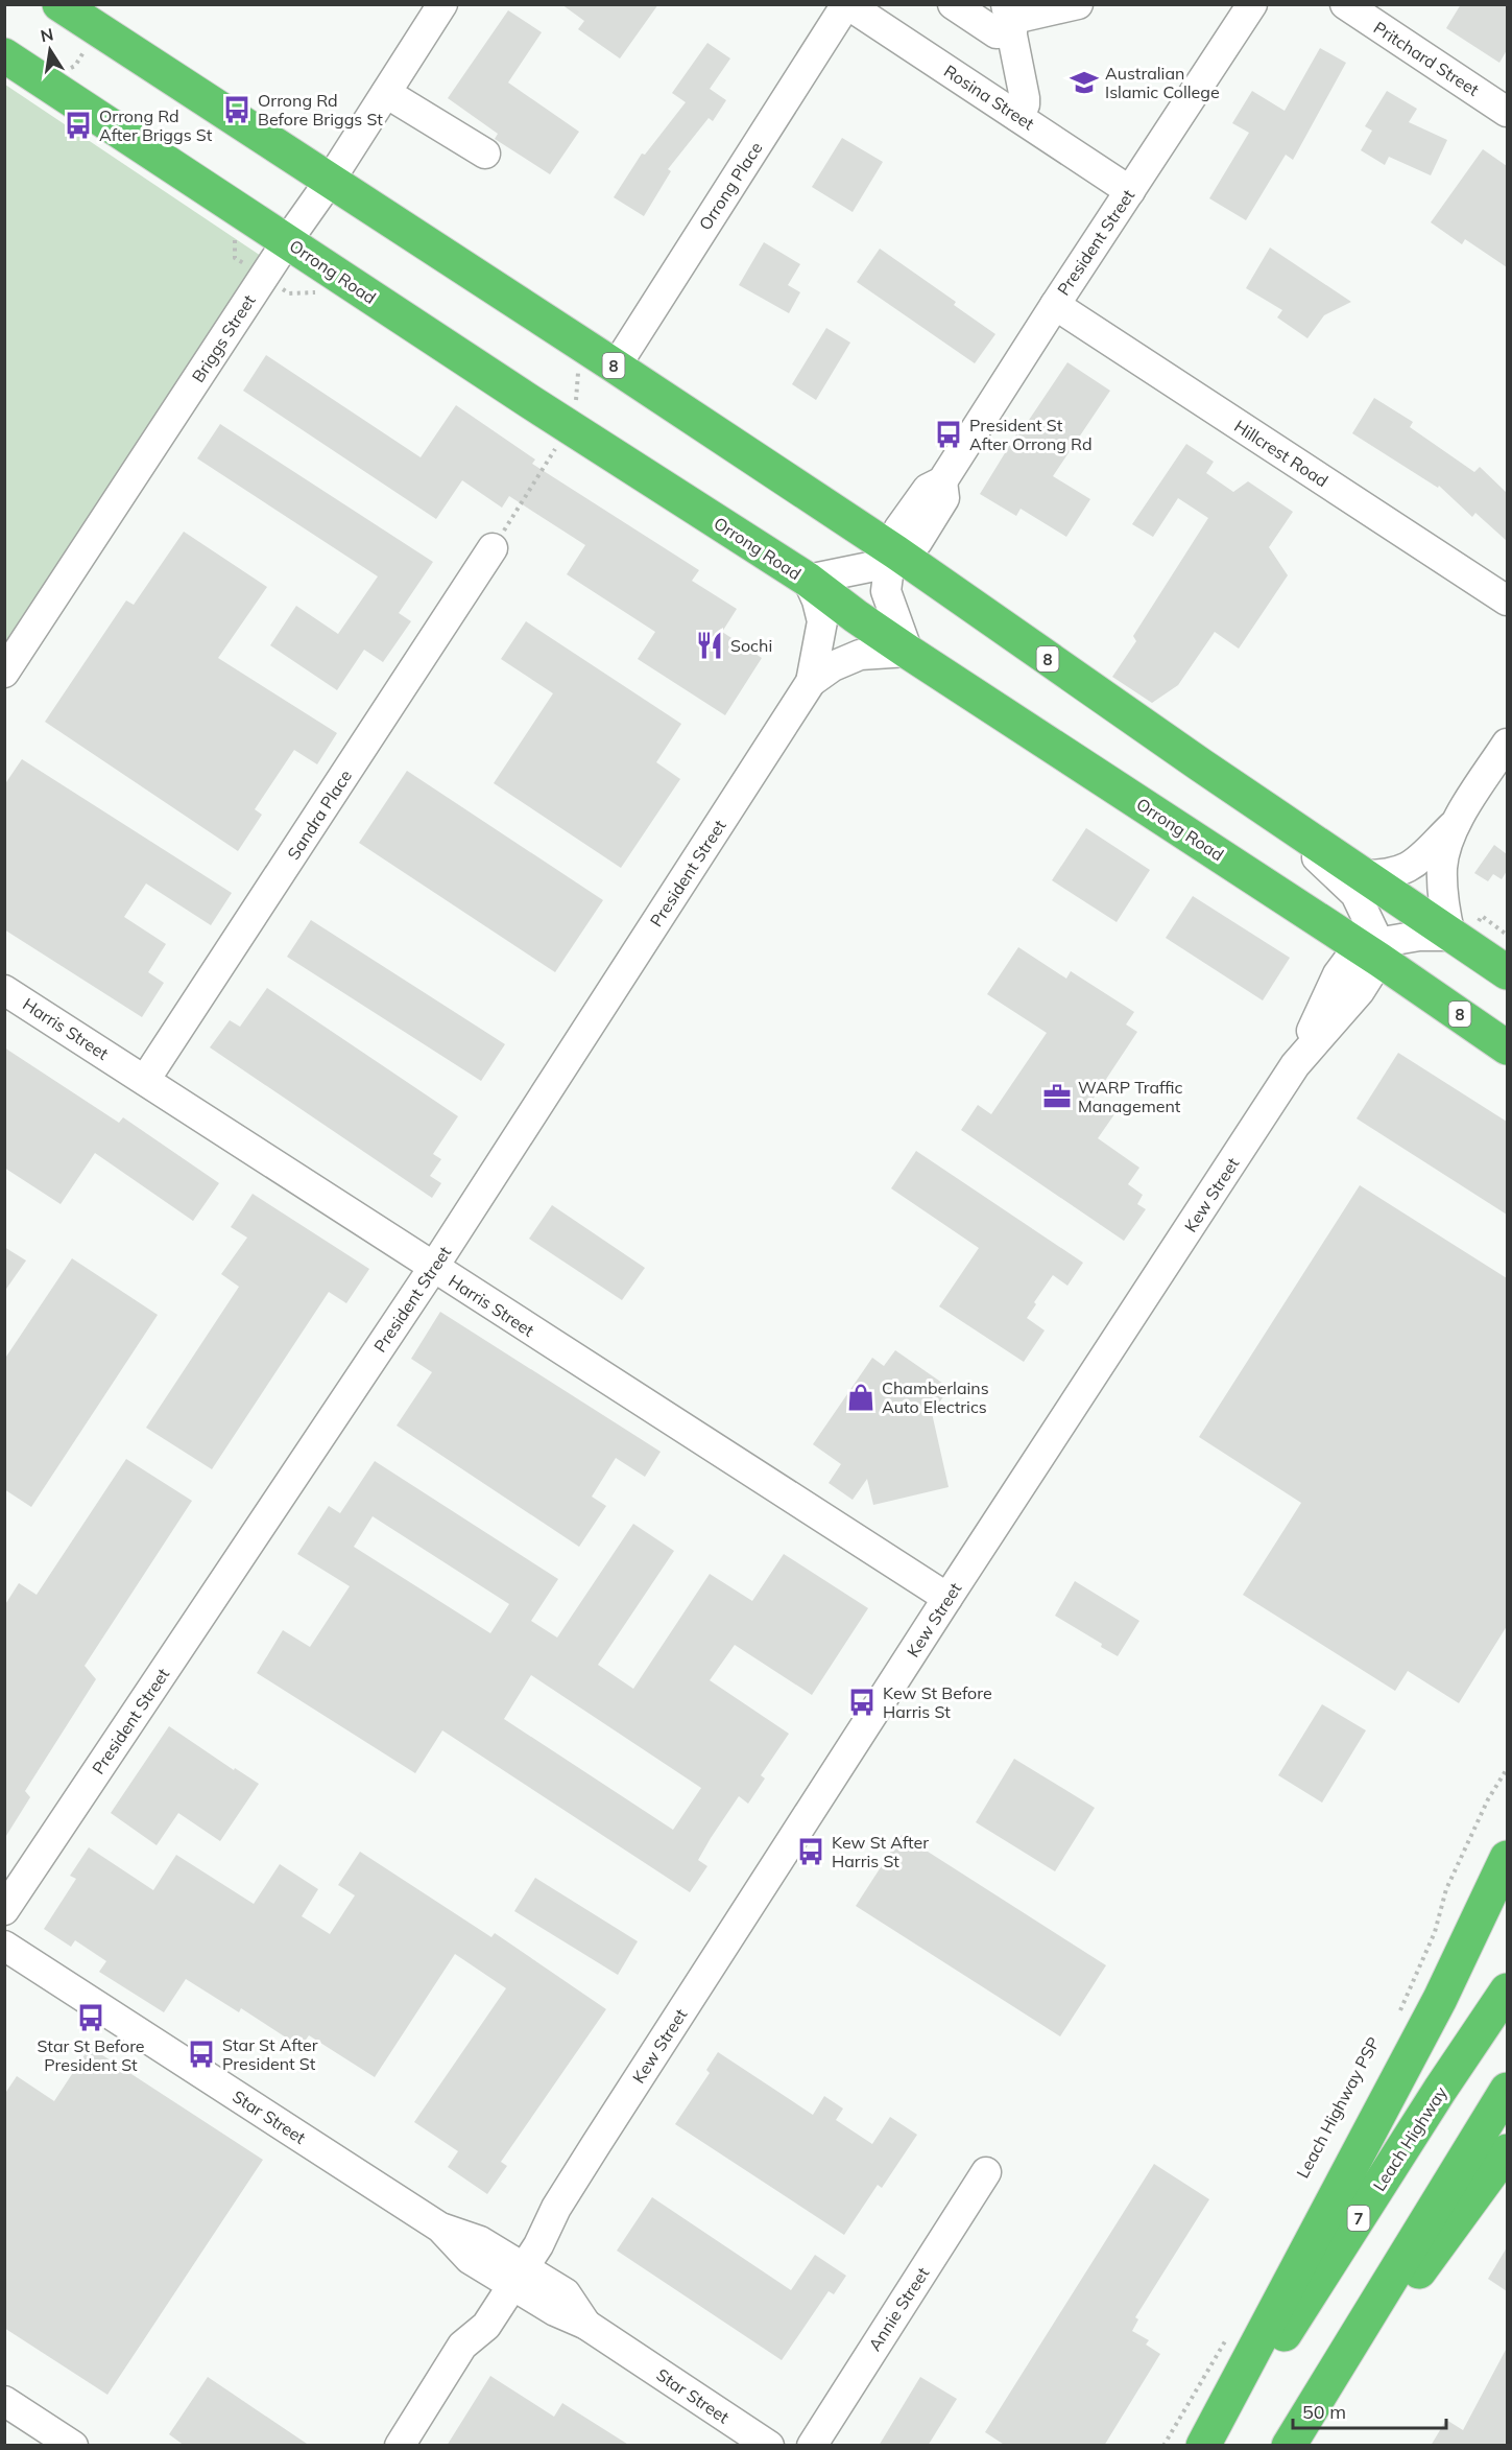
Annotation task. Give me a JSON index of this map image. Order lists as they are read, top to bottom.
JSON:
{
  "streets": {
    "highway": [
      "Orrong Road",
      "8",
      "Leach Highway",
      "7"
    ],
    "street": [
      "Pritchard Street",
      "Rosina Street",
      "Orrong Place",
      "President Street",
      "Briggs Street",
      "Hillcrest Road",
      "Sandra Place",
      "Harris Street",
      "Kew Street",
      "Star Street",
      "Annie Street"
    ]
  },
  "crossings": [
    ["Rosina Street", "Orrong Place"],
    ["Rosina Street", "President Street"],
    ["Orrong Place", "8"],
    ["President Street", "Orrong Road"],
    ["President Street", "8"],
    ["President Street", "Hillcrest Road"],
    ["President Street", "Harris Street"],
    ["Orrong Road", "Briggs Street"],
    ["Orrong Road", "Kew Street"],
    ["Briggs Street", "8"],
    ["Sandra Place", "Harris Street"],
    ["Harris Street", "Kew Street"],
    ["Kew Street", "Star Street"]
  ],
  "places": {
    "school or university": ["Australian Islamic College"],
    "bus stop": [
      "Orrong Rd Before Briggs St",
      "Orrong Rd After Briggs St",
      "President St After Orrong Rd",
      "Kew St Before Harris St",
      "Kew St After Harris St",
      "Star St Before President St",
      "Star St After President St"
    ],
    "restaurant": ["Sochi"],
    "office": ["WARP Traffic Management"],
    "shop": ["Chamberlains Auto Electrics"]
  },
  "scale_bar": "50 m",
  "north": "top"
}
